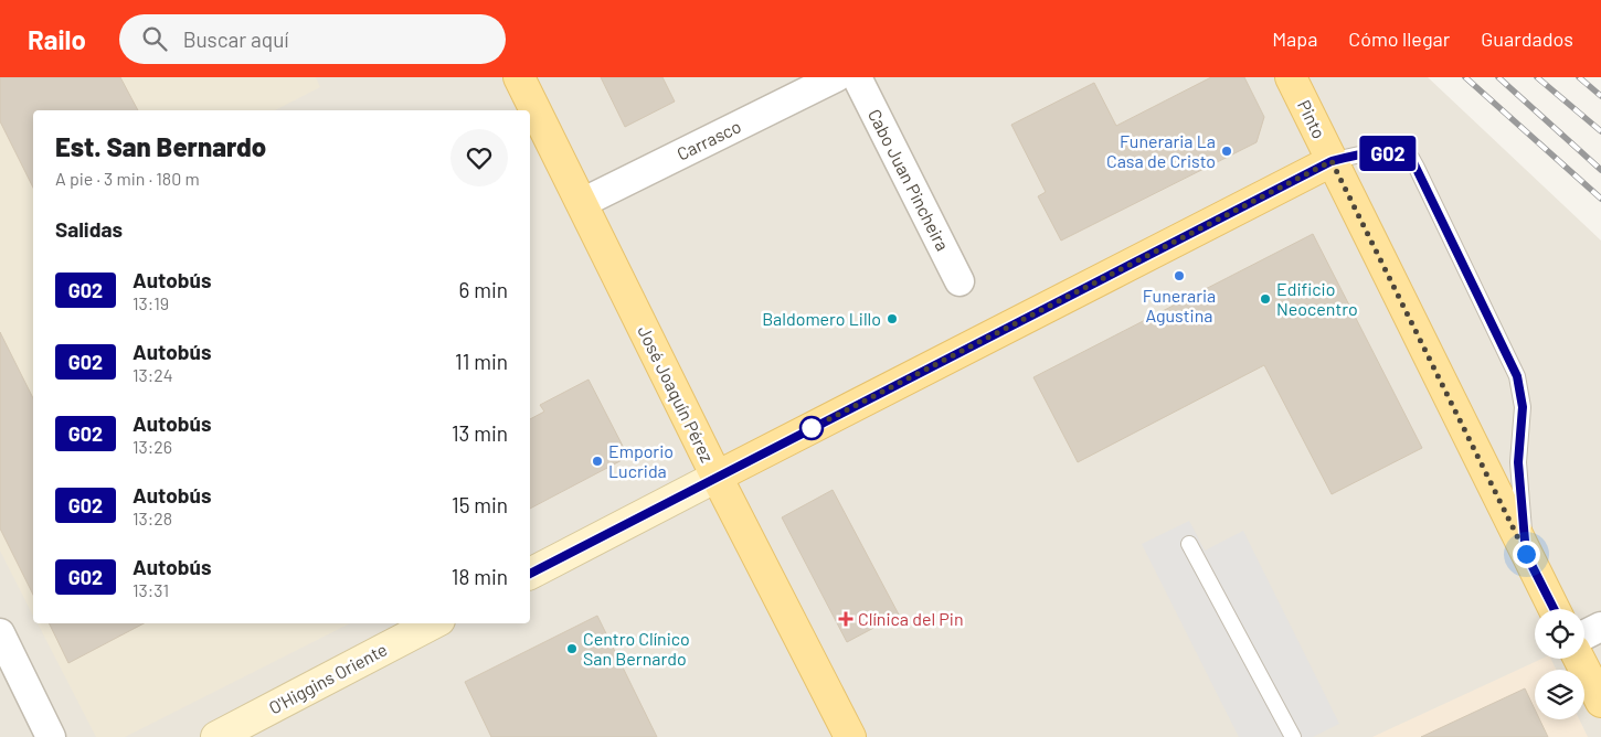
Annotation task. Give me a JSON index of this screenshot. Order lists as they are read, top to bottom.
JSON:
{
  "streets": {
    "main road": ["Pinto", "José Joaquín Pérez"],
    "street": ["Carrasco", "Cabo Juan Pincheira", "O'Higgins Oriente"]
  },
  "crossings": [
    ["Carrasco", "José Joaquín Pérez"]
  ],
  "places": {
    "other": [
      "Funeraria La Casa de Cristo",
      "Funeraria Agustina",
      "Edificio Neocentro",
      "Baldomero Lillo",
      "Emporio Lucrida",
      "Centro Clínico San Bernardo"
    ],
    "health": ["Clínica del Pin"]
  },
  "lines": ["bus line G02"],
  "page": {
    "header": "Railo",
    "search": "Buscar aquí",
    "nav": ["Mapa", "Cómo llegar", "Guardados"],
    "on_map": "G02",
    "heading": [
      ["Est. San Bernardo", "A pie · 3 min · 180 m"],
      "Salidas"
    ],
    "list": [
      {
        "mark": "G02",
        "name": "Autobús",
        "note": "13:19",
        "value": "6 min"
      },
      {
        "mark": "G02",
        "name": "Autobús",
        "note": "13:24",
        "value": "11 min"
      },
      {
        "mark": "G02",
        "name": "Autobús",
        "note": "13:26",
        "value": "13 min"
      },
      {
        "mark": "G02",
        "name": "Autobús",
        "note": "13:28",
        "value": "15 min"
      },
      {
        "mark": "G02",
        "name": "Autobús",
        "note": "13:31",
        "value": "18 min"
      }
    ]
  }
}
